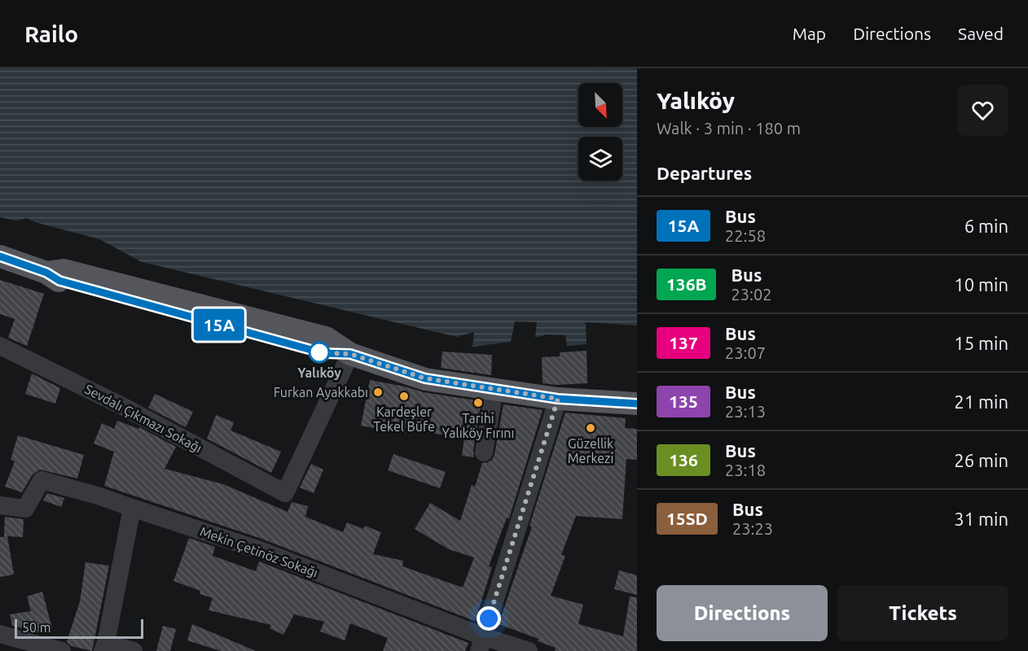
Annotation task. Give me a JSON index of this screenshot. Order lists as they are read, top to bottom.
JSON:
{
  "streets": {
    "street": ["Sevdalı Çıkmazı Sokağı", "Mekin Çetinöz Sokağı"]
  },
  "places": [
    "Yalıköy",
    "Furkan Ayakkabı",
    "Kardeşler Tekel Büfe",
    "Tarihi Yalıköy Fırını",
    "Güzellik Merkezi"
  ],
  "lines": ["bus line 15A"],
  "scale_bar": "50 m",
  "north": "bottom right",
  "page": {
    "header": "Railo",
    "nav": ["Map", "Directions", "Saved"],
    "on_map": "15A",
    "heading": [
      ["Yalıköy", "Walk · 3 min · 180 m"],
      "Departures"
    ],
    "list": [
      {
        "mark": "15A",
        "name": "Bus",
        "note": "22:58",
        "value": "6 min"
      },
      {
        "mark": "136B",
        "name": "Bus",
        "note": "23:02",
        "value": "10 min"
      },
      {
        "mark": "137",
        "name": "Bus",
        "note": "23:07",
        "value": "15 min"
      },
      {
        "mark": "135",
        "name": "Bus",
        "note": "23:13",
        "value": "21 min"
      },
      {
        "mark": "136",
        "name": "Bus",
        "note": "23:18",
        "value": "26 min"
      },
      {
        "mark": "15SD",
        "name": "Bus",
        "note": "23:23",
        "value": "31 min"
      }
    ],
    "buttons": ["Directions", "Tickets"],
    "scale": "50 m"
  }
}
